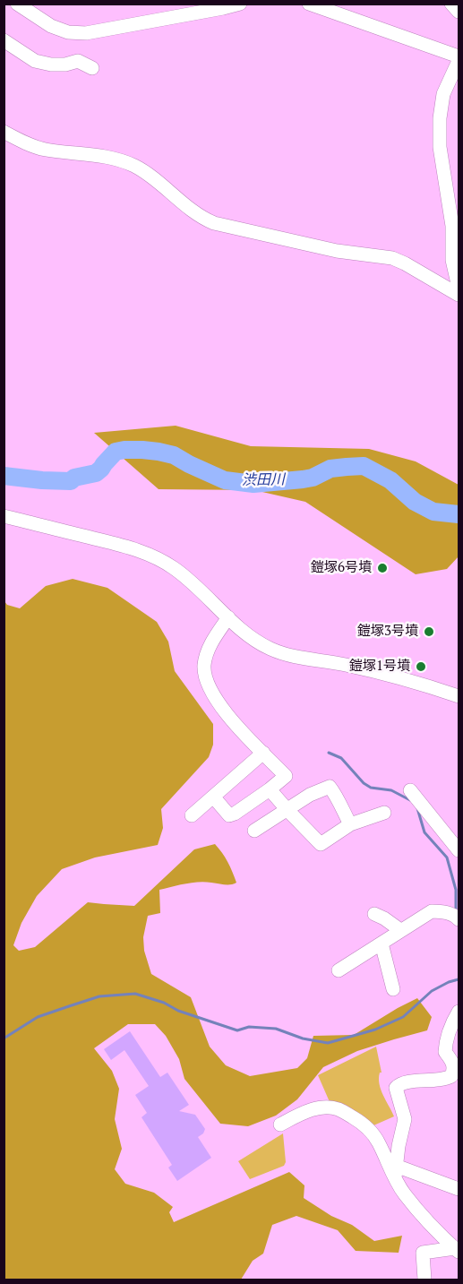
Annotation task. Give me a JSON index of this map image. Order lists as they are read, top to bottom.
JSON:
{
  "water": ["渋田川"],
  "places": ["鎧塚6号墳", "鎧塚3号墳", "鎧塚1号墳"]
}
